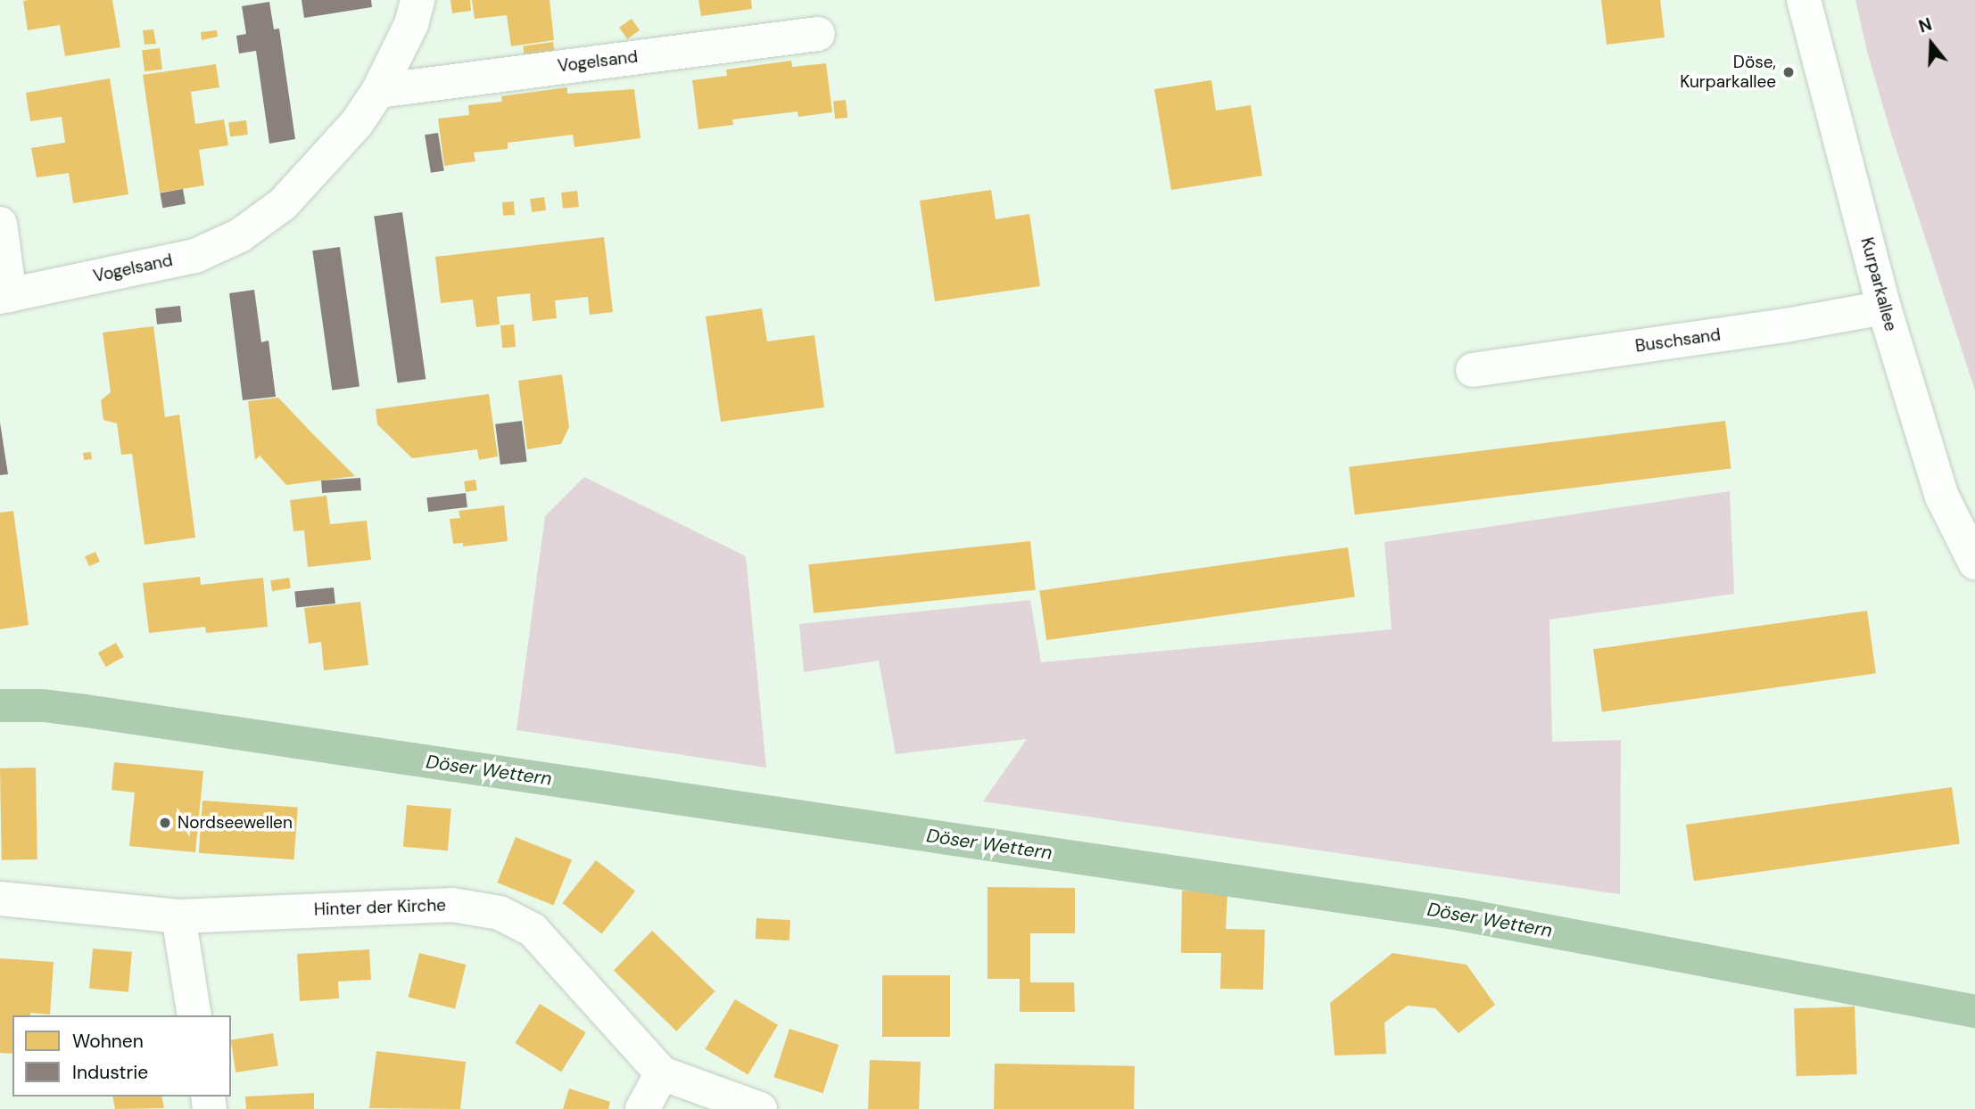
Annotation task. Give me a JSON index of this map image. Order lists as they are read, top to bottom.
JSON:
{
  "streets": {
    "street": [
      "Vogelsand",
      "Kurparkallee",
      "Buschsand",
      "Hinter der Kirche"
    ]
  },
  "crossings": [
    ["Kurparkallee", "Buschsand"]
  ],
  "water": ["Döser Wettern"],
  "places": ["Döse, Kurparkallee", "Nordseewellen"],
  "legend": ["Wohnen", "Industrie"],
  "north": "top"
}
